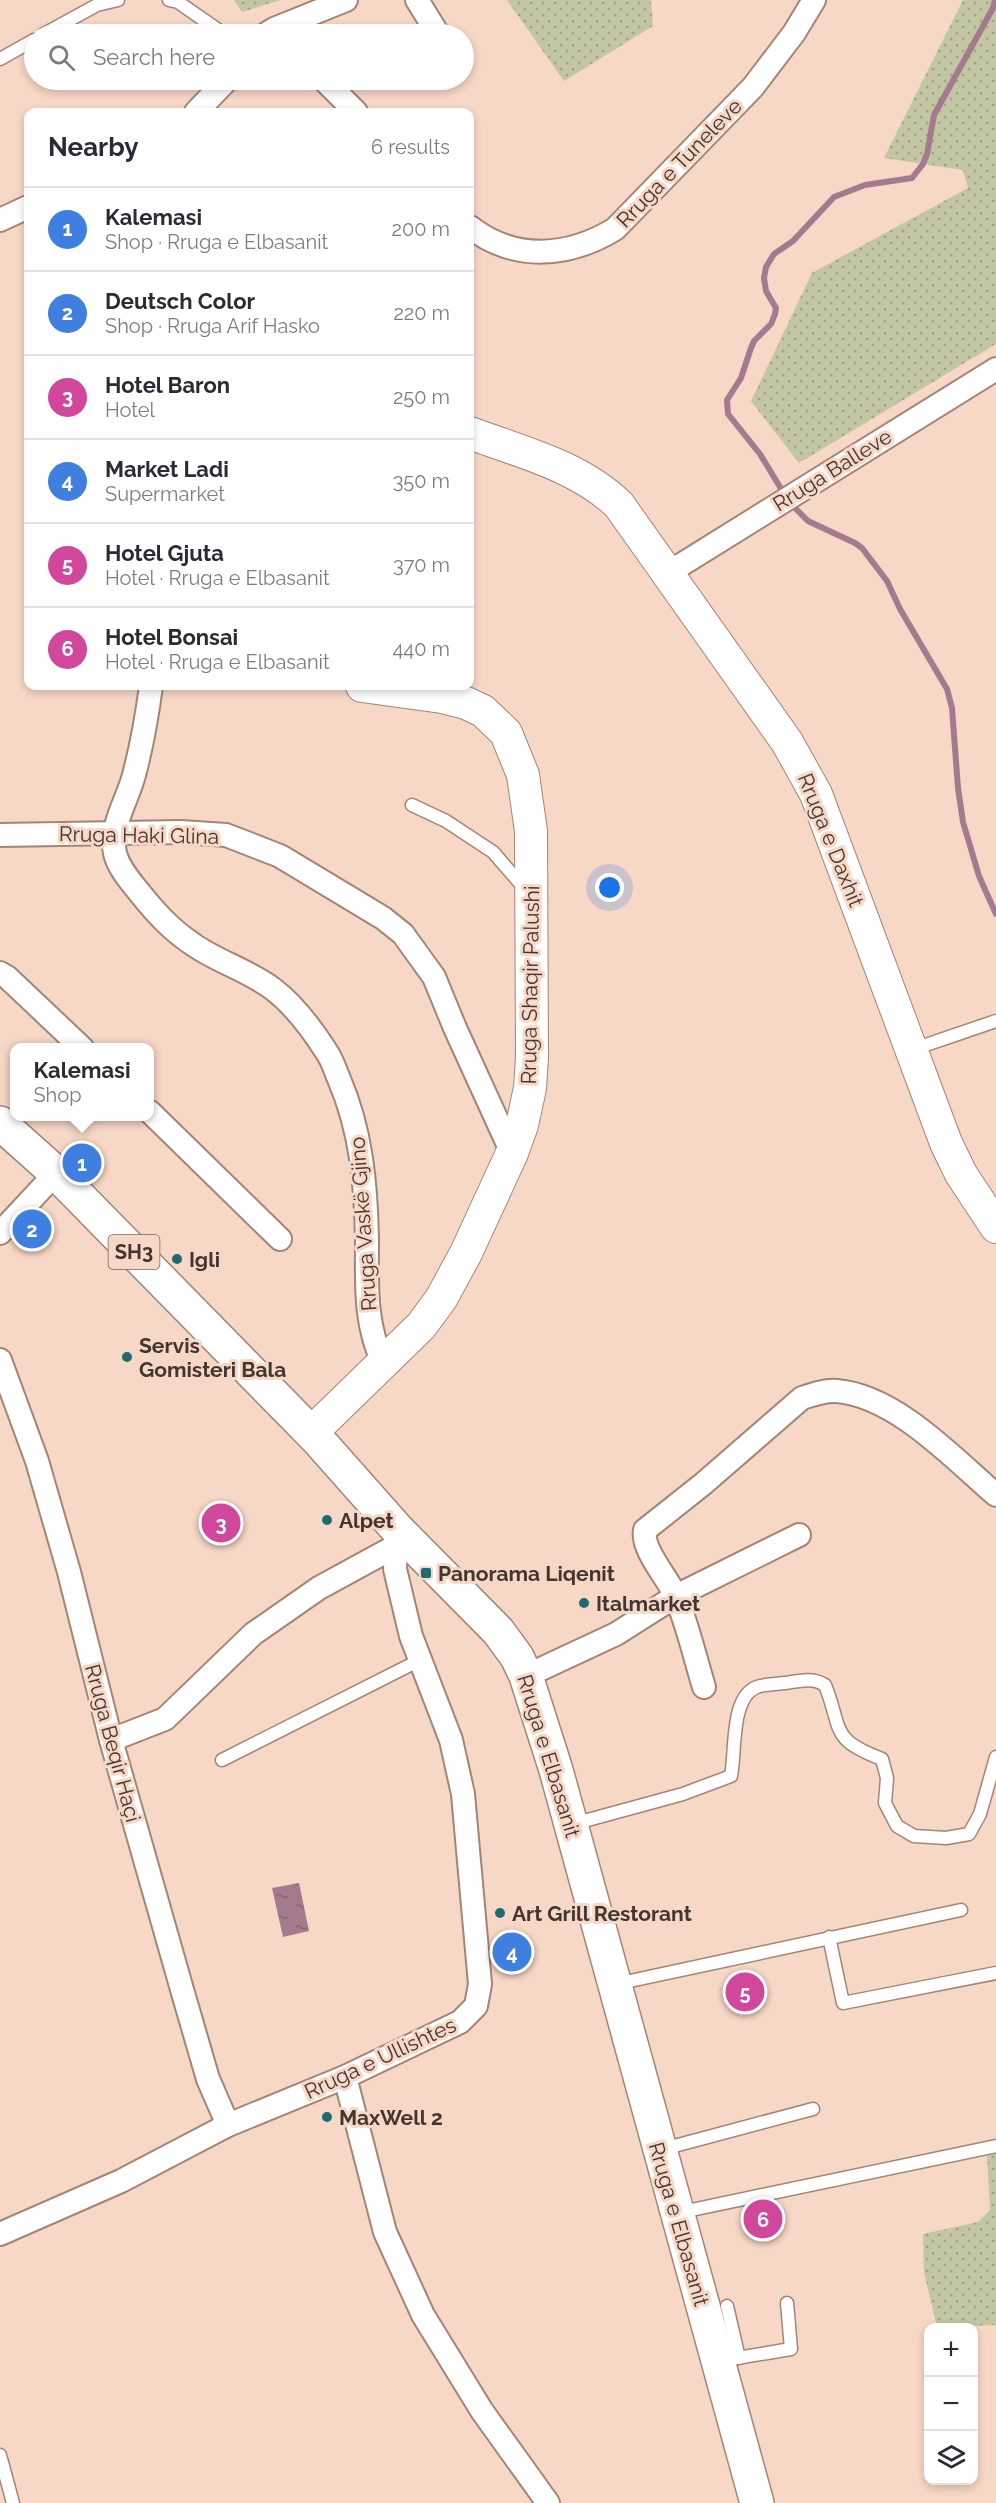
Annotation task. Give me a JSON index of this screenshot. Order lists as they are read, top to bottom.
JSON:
{
  "streets": {
    "main road": ["SH3", "Rruga e Elbasanit"],
    "street": [
      "Rruga e Tuneleve",
      "Rruga Balleve",
      "Rruga Haki Glina",
      "Rruga e Daxhit",
      "Rruga Shaqir Palushi",
      "Rruga Vaskë Gjino",
      "Rruga Beqir Haçi",
      "Rruga e Ullishtes"
    ]
  },
  "crossings": [
    ["Rruga Balleve", "Rruga e Daxhit"],
    ["Rruga Haki Glina", "Rruga Shaqir Palushi"],
    ["Rruga Haki Glina", "Rruga Vaskë Gjino"],
    ["Rruga Shaqir Palushi", "Rruga Vaskë Gjino"],
    ["Rruga Shaqir Palushi", "Rruga e Elbasanit"],
    ["Rruga Beqir Haçi", "Rruga e Ullishtes"],
    ["Rruga e Elbasanit", "Rruga e Ullishtes"]
  ],
  "places": {
    "other": [
      "Igli",
      "Servis Gomisteri Bala",
      "Alpet",
      "Italmarket",
      "Art Grill Restorant",
      "MaxWell 2"
    ],
    "transit": ["Panorama Liqenit"]
  },
  "page": {
    "search": "Search here",
    "heading": ["Nearby", "6 results"],
    "list": [
      {
        "mark": "1",
        "name": "Kalemasi",
        "note": "Shop · Rruga e Elbasanit",
        "value": "200 m"
      },
      {
        "mark": "2",
        "name": "Deutsch Color",
        "note": "Shop · Rruga Arif Hasko",
        "value": "220 m"
      },
      {
        "mark": "3",
        "name": "Hotel Baron",
        "note": "Hotel",
        "value": "250 m"
      },
      {
        "mark": "4",
        "name": "Market Ladi",
        "note": "Supermarket",
        "value": "350 m"
      },
      {
        "mark": "5",
        "name": "Hotel Gjuta",
        "note": "Hotel · Rruga e Elbasanit",
        "value": "370 m"
      },
      {
        "mark": "6",
        "name": "Hotel Bonsai",
        "note": "Hotel · Rruga e Elbasanit",
        "value": "440 m"
      }
    ],
    "popup": ["Kalemasi", "Shop"],
    "pins": [
      "1",
      "2",
      "3",
      "4",
      "5",
      "6"
    ],
    "map_buttons": ["+", "−"]
  }
}
